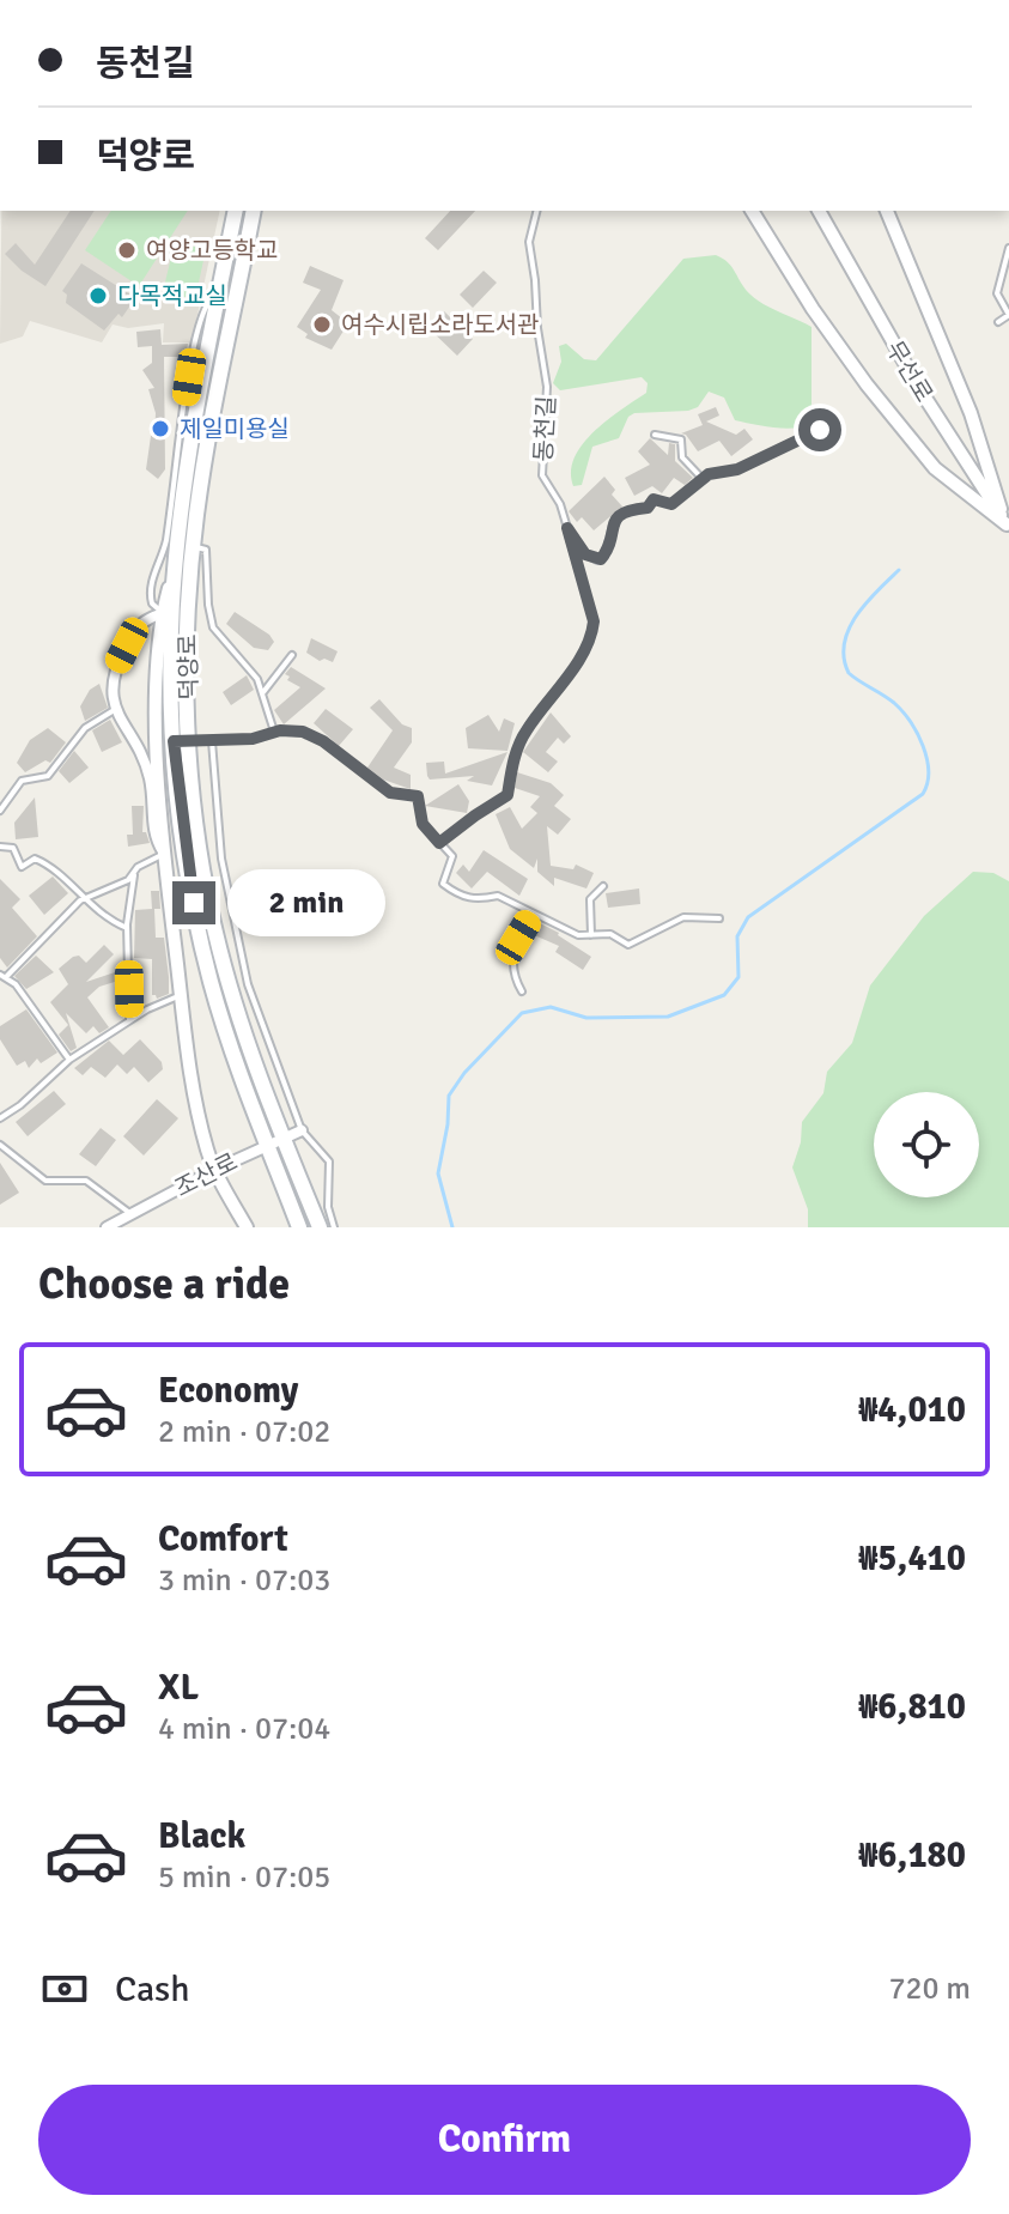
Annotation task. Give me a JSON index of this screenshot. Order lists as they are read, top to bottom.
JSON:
{
  "streets": {
    "main road": ["덕양로"],
    "street": ["무선로", "조산로"],
    "lane": ["동천길"]
  },
  "crossings": [
    ["덕양로", "조산로"]
  ],
  "places": [
    "여양고등학교",
    "다목적교실",
    "여수시립소라도서관",
    "제일미용실"
  ],
  "page": {
    "banner": ["동천길", "덕양로"],
    "bubble": "2 min",
    "heading": "Choose a ride",
    "list": [
      {
        "name": "Economy",
        "note": "2 min · 07:02",
        "value": "₩4,010"
      },
      {
        "name": "Comfort",
        "note": "3 min · 07:03",
        "value": "₩5,410"
      },
      {
        "name": "XL",
        "note": "4 min · 07:04",
        "value": "₩6,810"
      },
      {
        "name": "Black",
        "note": "5 min · 07:05",
        "value": "₩6,180"
      }
    ],
    "pay": ["Cash", "720 m"],
    "buttons": "Confirm"
  }
}
